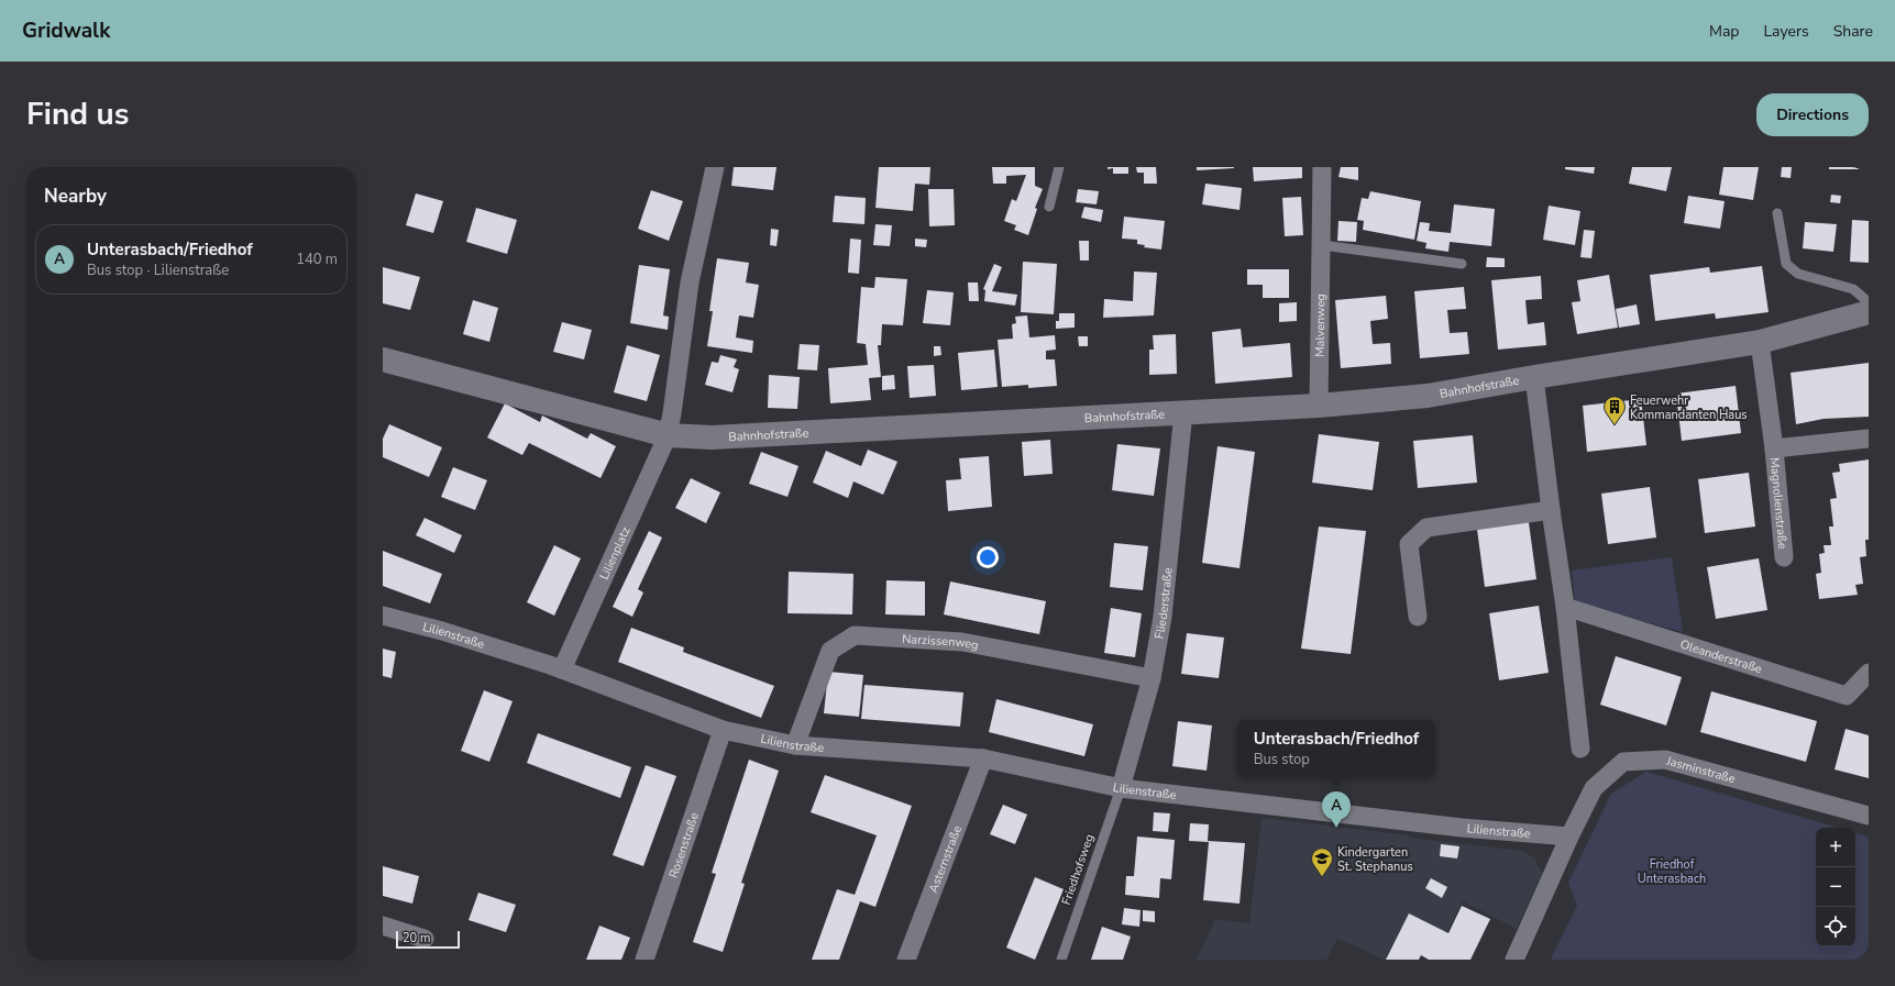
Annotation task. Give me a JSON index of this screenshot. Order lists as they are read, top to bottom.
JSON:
{
  "streets": {
    "street": [
      "Malvenweg",
      "Bahnhofstraße",
      "Magnolienstraße",
      "Lilienplatz",
      "Fliederstraße",
      "Lilienstraße",
      "Narzissenweg",
      "Oleanderstraße",
      "Jasminstraße",
      "Rosenstraße",
      "Asternstraße"
    ],
    "lane": ["Friedhofsweg"]
  },
  "crossings": [
    ["Malvenweg", "Bahnhofstraße"],
    ["Bahnhofstraße", "Magnolienstraße"],
    ["Bahnhofstraße", "Lilienplatz"],
    ["Bahnhofstraße", "Fliederstraße"],
    ["Lilienplatz", "Lilienstraße"],
    ["Fliederstraße", "Lilienstraße"],
    ["Fliederstraße", "Narzissenweg"],
    ["Fliederstraße", "Friedhofsweg"],
    ["Lilienstraße", "Narzissenweg"],
    ["Lilienstraße", "Jasminstraße"],
    ["Lilienstraße", "Rosenstraße"],
    ["Lilienstraße", "Asternstraße"],
    ["Lilienstraße", "Friedhofsweg"]
  ],
  "parks": ["Friedhof Unterasbach"],
  "places": {
    "building": ["Feuerwehr Kommandanten Haus"],
    "school or university": ["Kindergarten St. Stephanus"]
  },
  "scale_bar": "20 m",
  "page": {
    "header": "Gridwalk",
    "nav": ["Map", "Layers", "Share"],
    "title": "Find us",
    "buttons": "Directions",
    "heading": "Nearby",
    "list": [
      {
        "mark": "A",
        "name": "Unterasbach/Friedhof",
        "note": "Bus stop · Lilienstraße",
        "value": "140 m"
      }
    ],
    "popup": ["Unterasbach/Friedhof", "Bus stop"],
    "pins": "A",
    "map_buttons": ["+", "−"],
    "scale": "20 m"
  }
}
